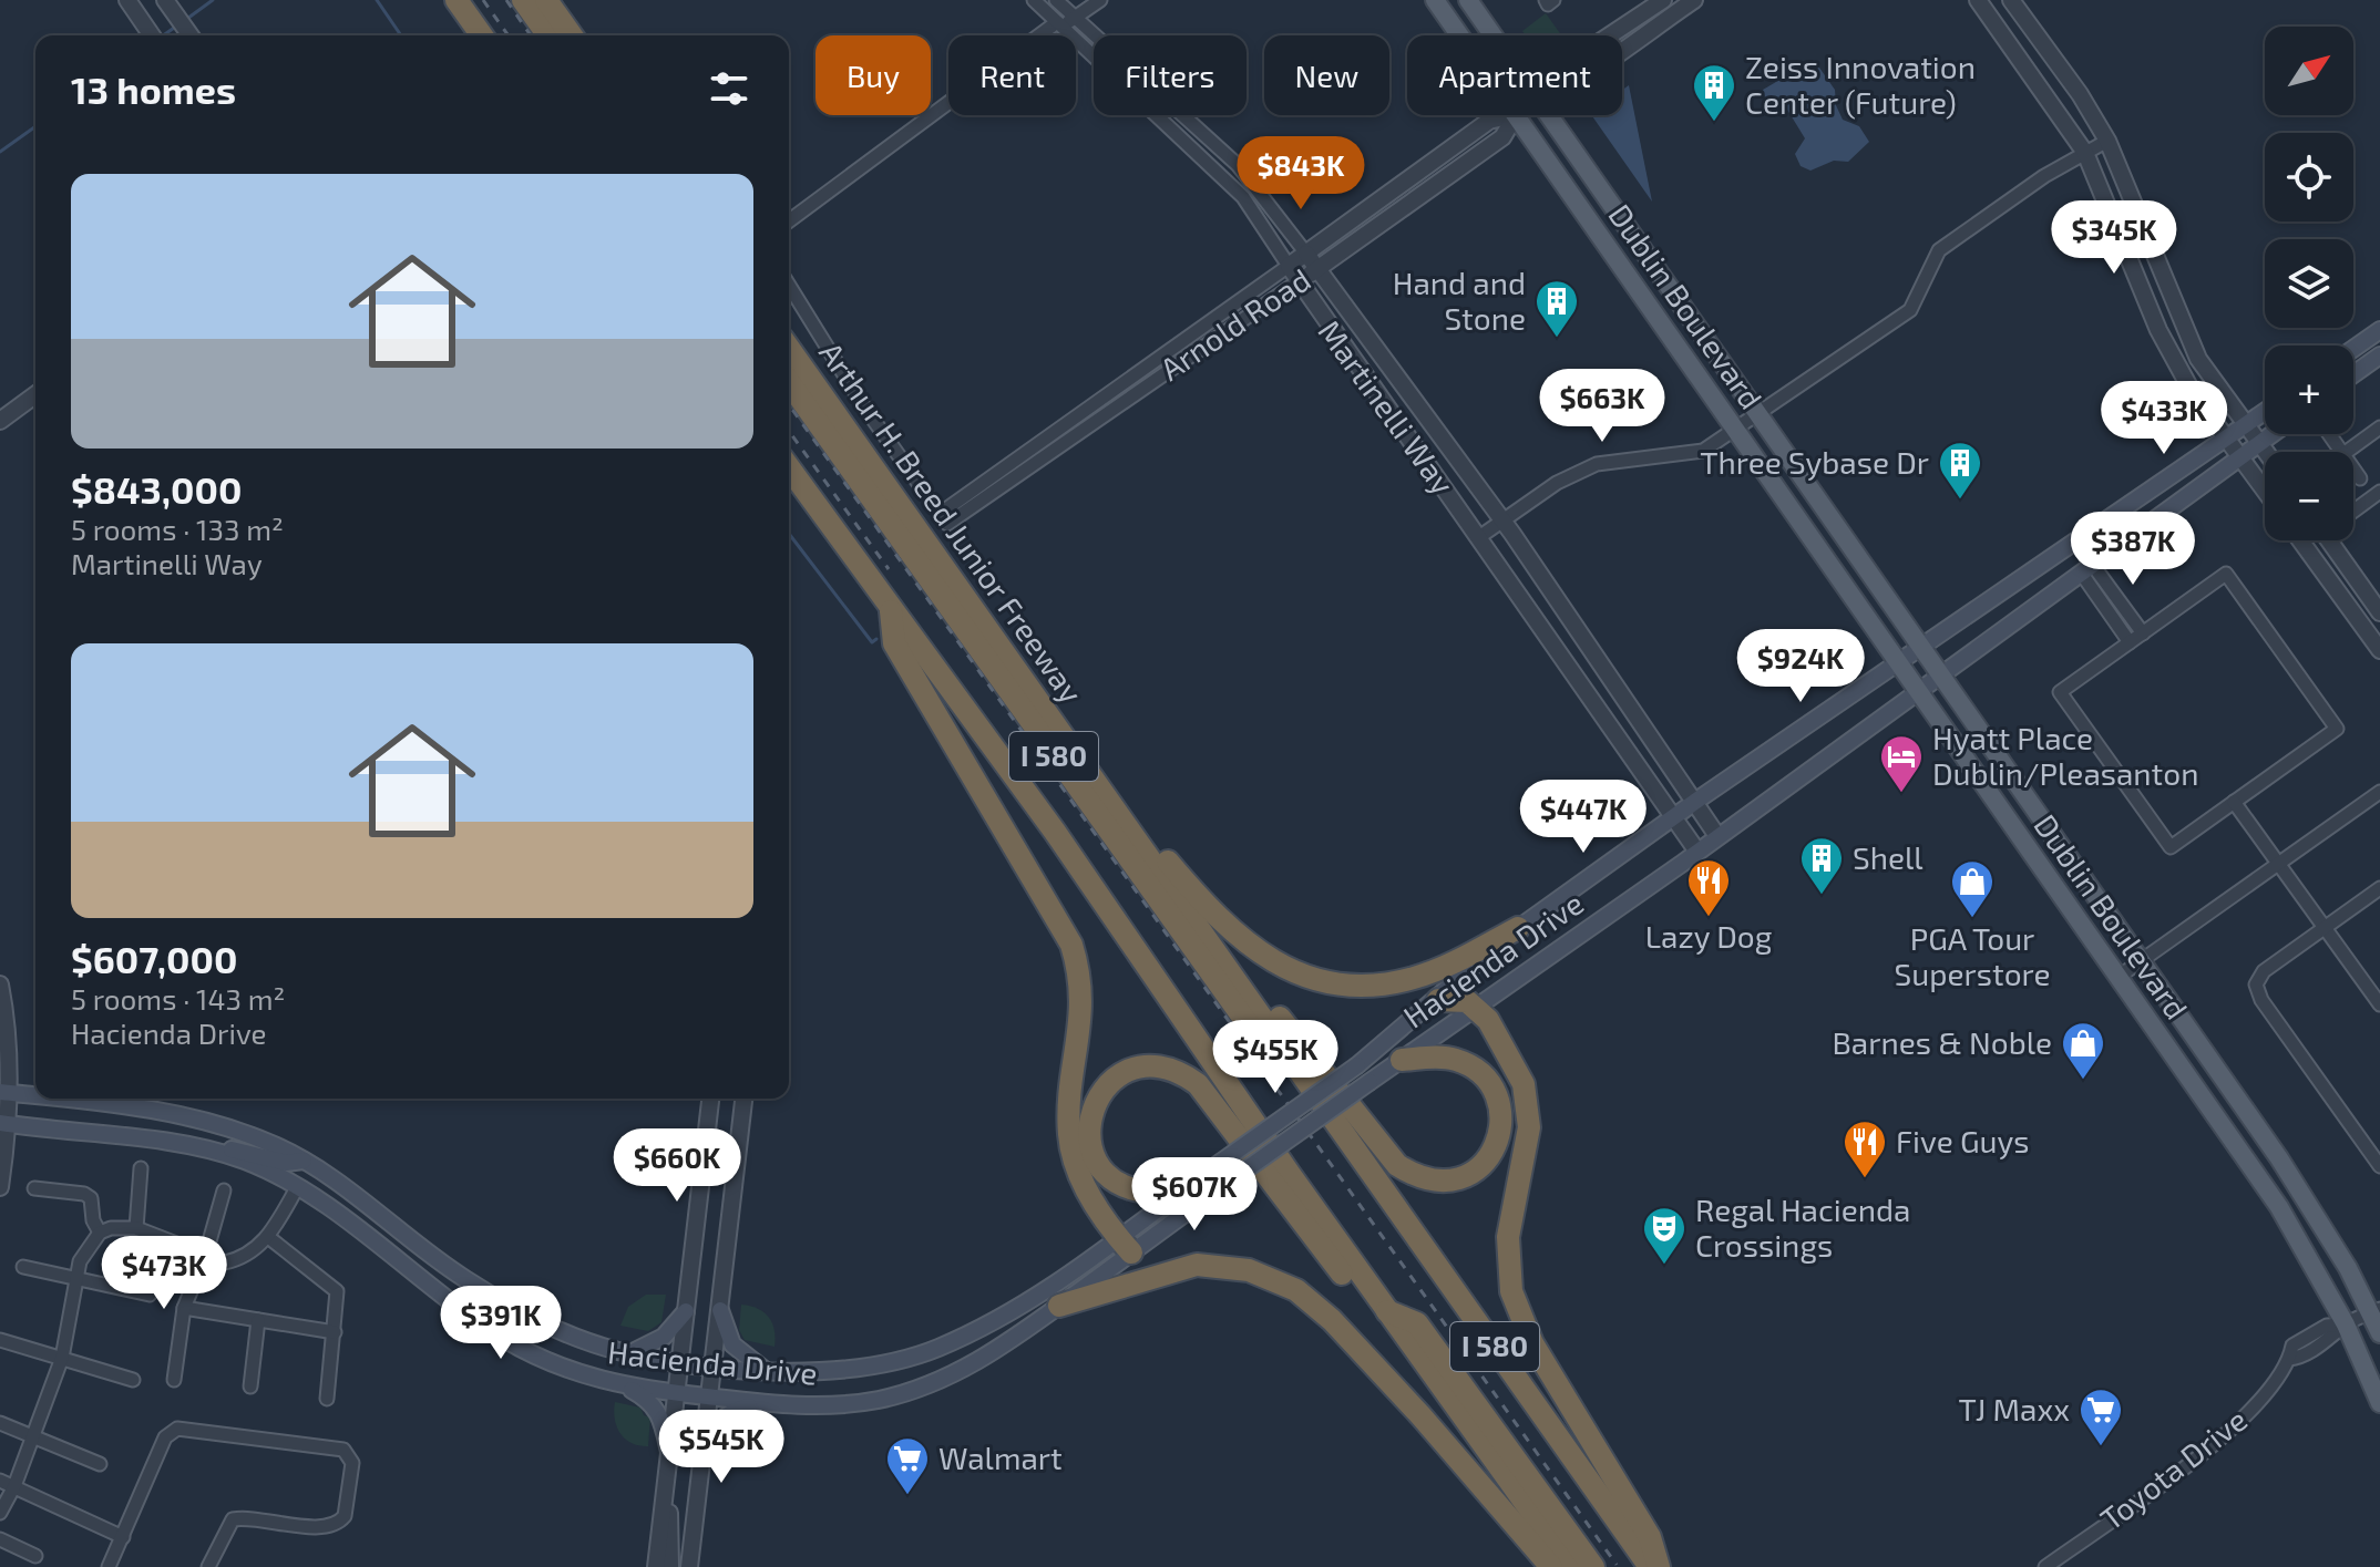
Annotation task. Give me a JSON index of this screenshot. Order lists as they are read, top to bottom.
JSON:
{
  "streets": {
    "highway": ["Arthur H. Breed Junior Freeway", "I 580"],
    "main road": ["Dublin Boulevard", "Hacienda Drive"],
    "street": ["Arnold Road", "Martinelli Way", "Toyota Drive"]
  },
  "crossings": [
    ["Dublin Boulevard", "Arnold Road"],
    ["Dublin Boulevard", "Hacienda Drive"],
    ["Dublin Boulevard", "Toyota Drive"],
    ["Arnold Road", "Martinelli Way"],
    ["Martinelli Way", "Hacienda Drive"],
    ["Arthur H. Breed Junior Freeway", "I 580"]
  ],
  "places": {
    "building": [
      "Zeiss Innovation Center (Future)",
      "Hand and Stone",
      "Three Sybase Dr",
      "Shell"
    ],
    "hotel": ["Hyatt Place Dublin/Pleasanton"],
    "restaurant": ["Lazy Dog", "Five Guys"],
    "shop": ["PGA Tour Superstore", "Barnes & Noble"],
    "theatre": ["Regal Hacienda Crossings"],
    "supermarket": ["TJ Maxx", "Walmart"]
  },
  "north": "top right",
  "page": {
    "map_buttons": ["+", "−"],
    "chip": [
      "Buy",
      "Rent",
      "Filters",
      "New",
      "Apartment"
    ],
    "heading": "13 homes",
    "price": [
      "$843K",
      "$345K",
      "$663K",
      "$433K",
      "$387K",
      "$924K",
      "$447K",
      "$455K",
      "$660K",
      "$607K",
      "$473K",
      "$391K",
      "$545K"
    ],
    "list": [
      {
        "name": "$843,000",
        "note": "5 rooms · 133 m² · Martinelli Way"
      },
      {
        "name": "$607,000",
        "note": "5 rooms · 143 m² · Hacienda Drive"
      }
    ]
  }
}
